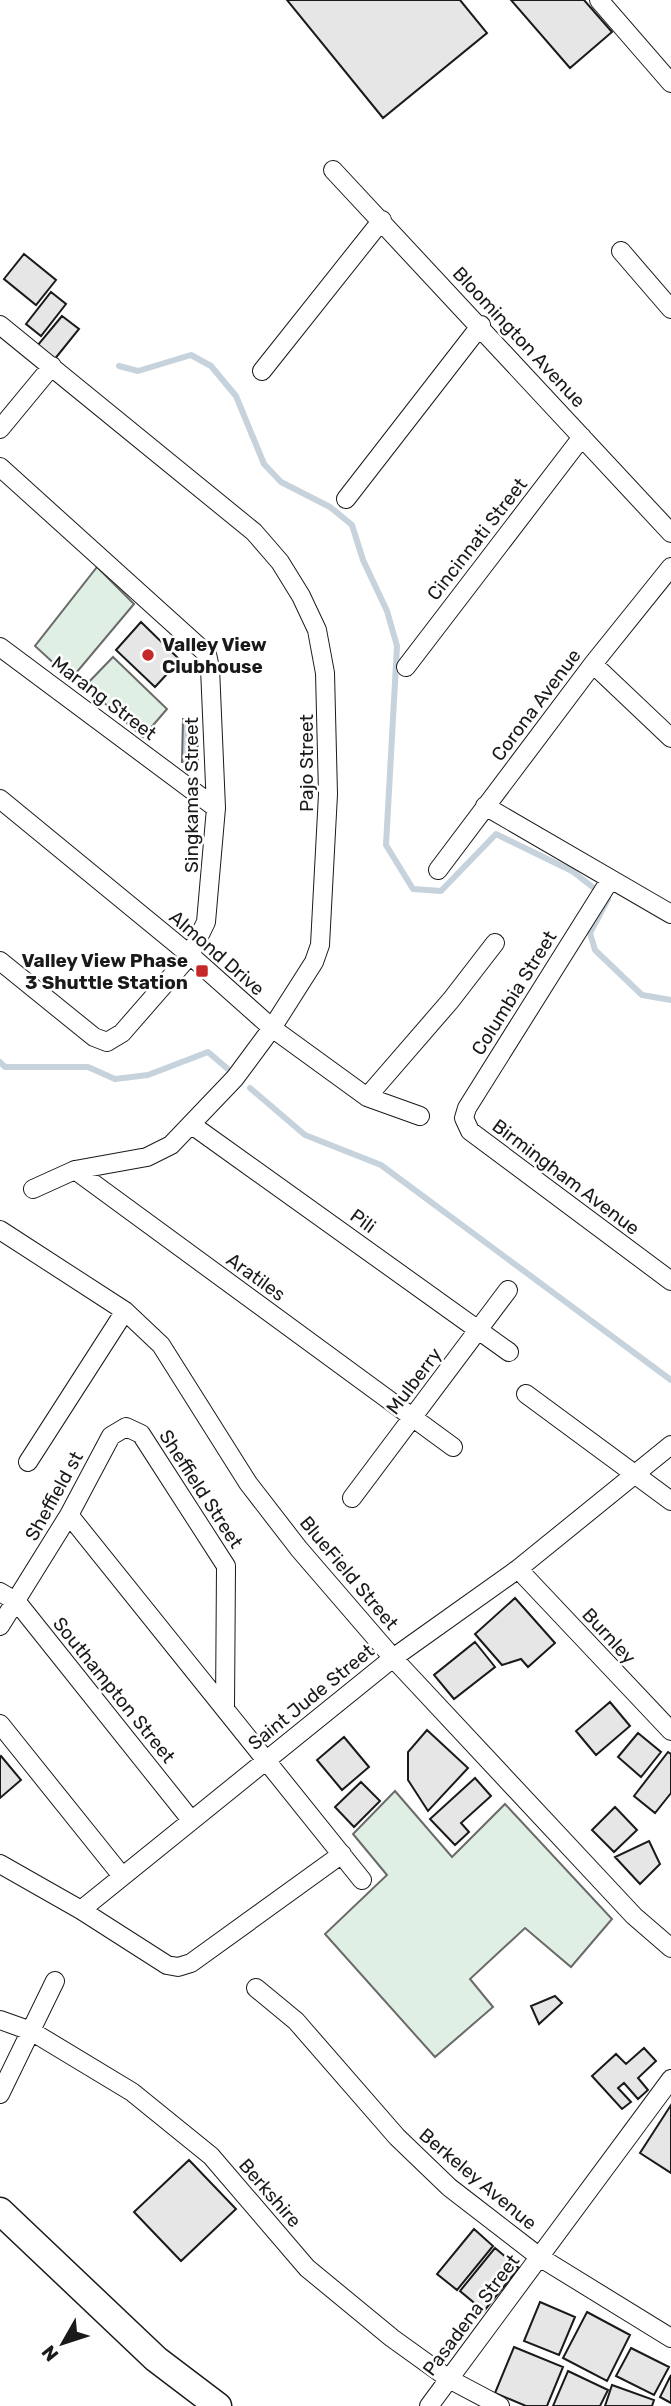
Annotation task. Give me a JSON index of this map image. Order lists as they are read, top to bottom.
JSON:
{
  "streets": {
    "street": [
      "Bloomington Avenue",
      "Cincinnati Street",
      "Marang Street",
      "Corona Avenue",
      "Pajo Street",
      "Singkamas Street",
      "Almond Drive",
      "Columbia Street",
      "Birmingham Avenue",
      "Pili",
      "Aratiles",
      "Mulberry",
      "Sheffield Street",
      "Sheffield st",
      "BlueField Street",
      "Burnley",
      "Southampton Street",
      "Saint Jude Street",
      "Berkeley Avenue",
      "Berkshire",
      "Pasadena Street"
    ]
  },
  "crossings": [
    ["Bloomington Avenue", "Cincinnati Street"],
    ["Marang Street", "Singkamas Street"],
    ["Pajo Street", "Almond Drive"],
    ["Pajo Street", "Pili"],
    ["Pajo Street", "Aratiles"],
    ["Singkamas Street", "Almond Drive"],
    ["Columbia Street", "Birmingham Avenue"],
    ["Pili", "Mulberry"],
    ["Aratiles", "Mulberry"],
    ["Sheffield Street", "Sheffield st"],
    ["Sheffield st", "Southampton Street"],
    ["BlueField Street", "Saint Jude Street"],
    ["Burnley", "Saint Jude Street"],
    ["Southampton Street", "Saint Jude Street"],
    ["Berkeley Avenue", "Pasadena Street"],
    ["Berkshire", "Pasadena Street"]
  ],
  "places": {
    "other": ["Valley View Clubhouse"],
    "transit": ["Valley View Phase 3 Shuttle Station"]
  },
  "north": "bottom left"
}
